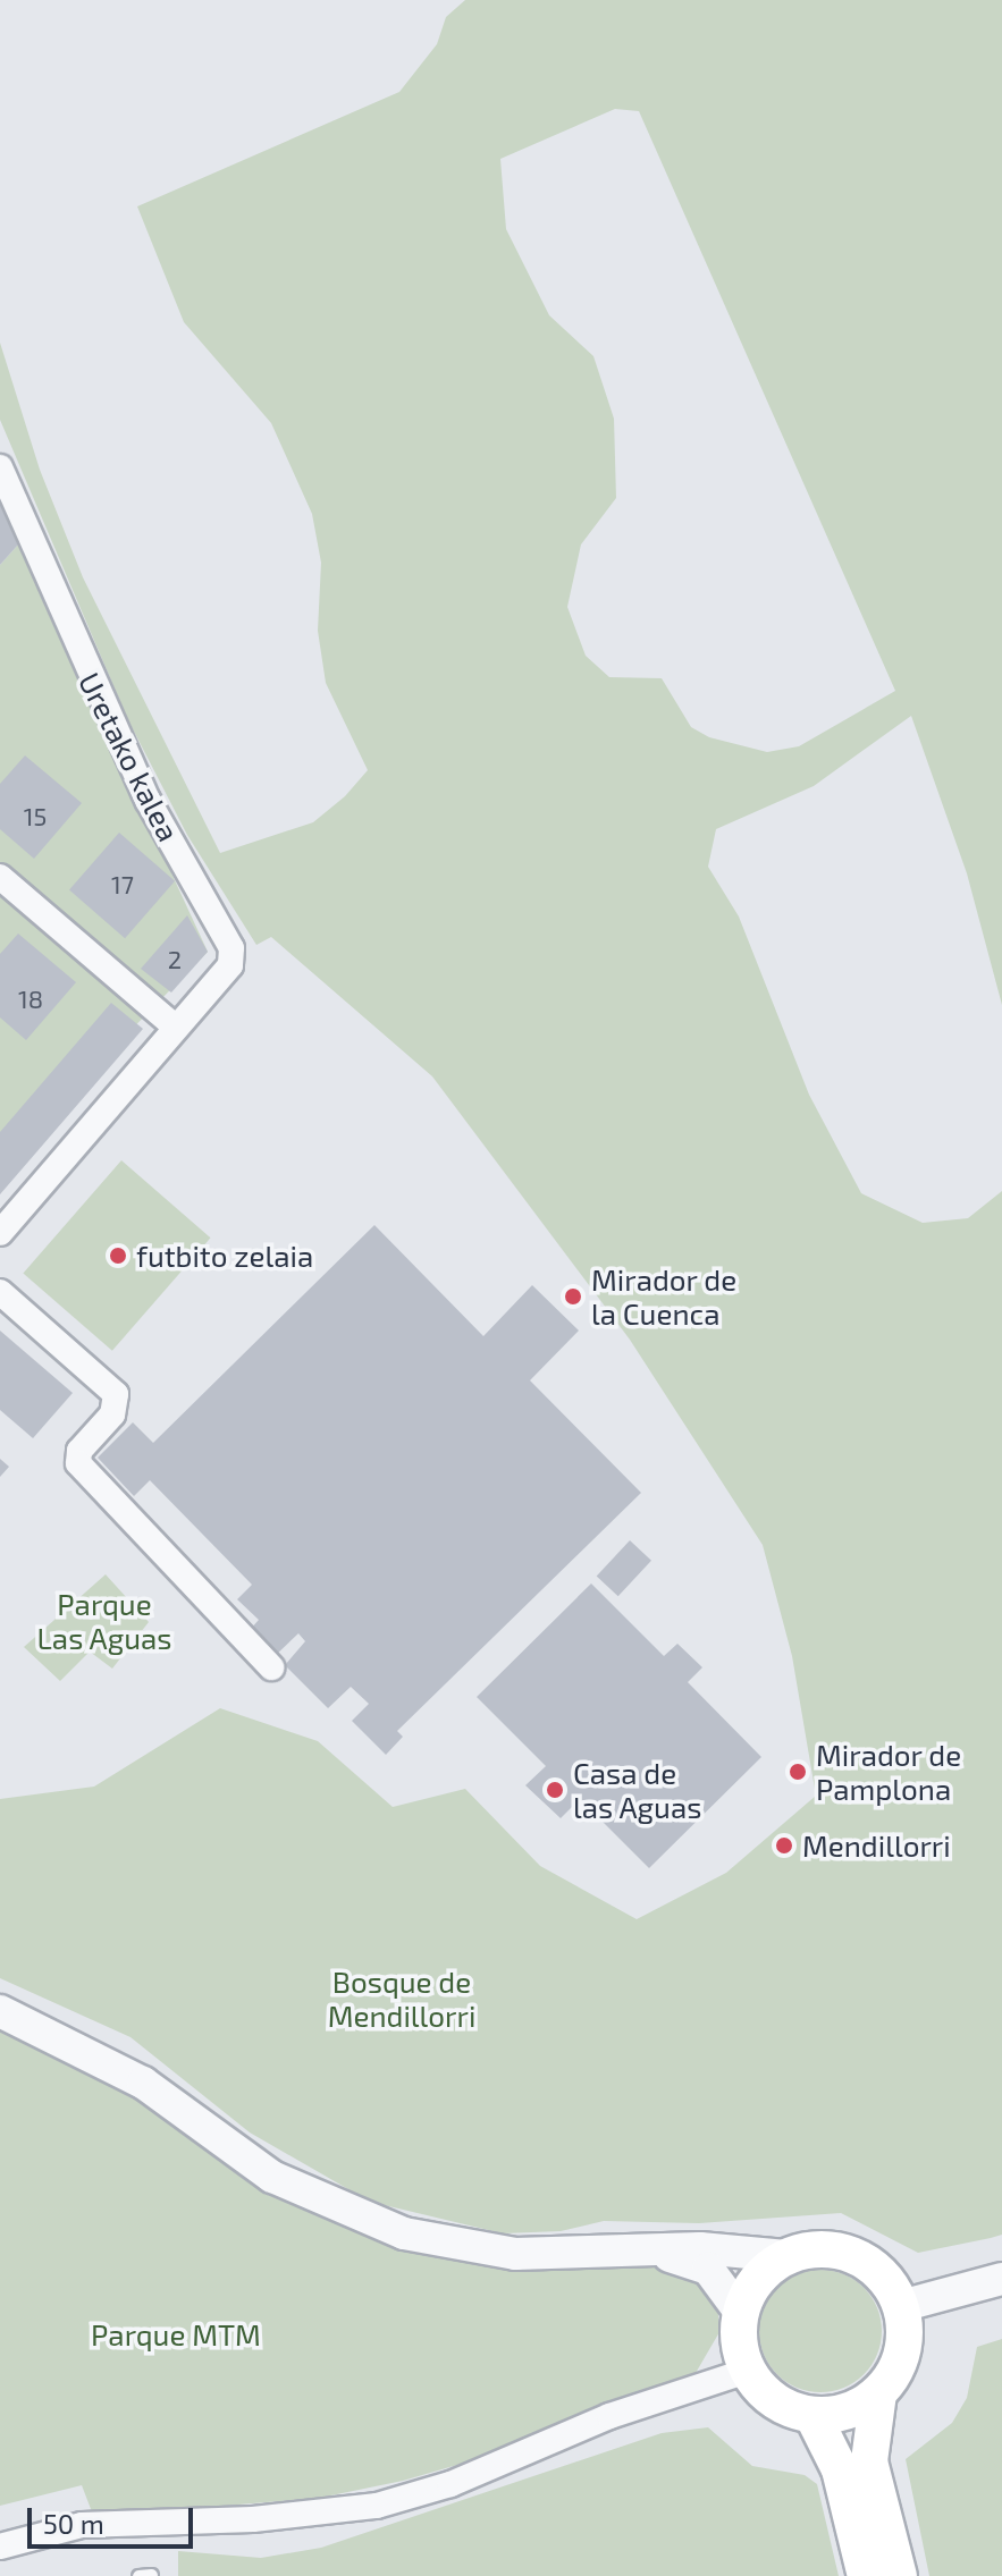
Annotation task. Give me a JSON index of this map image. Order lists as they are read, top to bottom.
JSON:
{
  "streets": {
    "street": ["Uretako kalea"]
  },
  "parks": ["Parque Las Aguas", "Bosque de Mendillorri", "Parque MTM"],
  "places": [
    "futbito zelaia",
    "Mirador de la Cuenca",
    "Mirador de Pamplona",
    "Casa de las Aguas",
    "Mendillorri"
  ],
  "house_numbers": [
    "15",
    "17",
    "2",
    "18"
  ],
  "scale_bar": "50 m"
}
